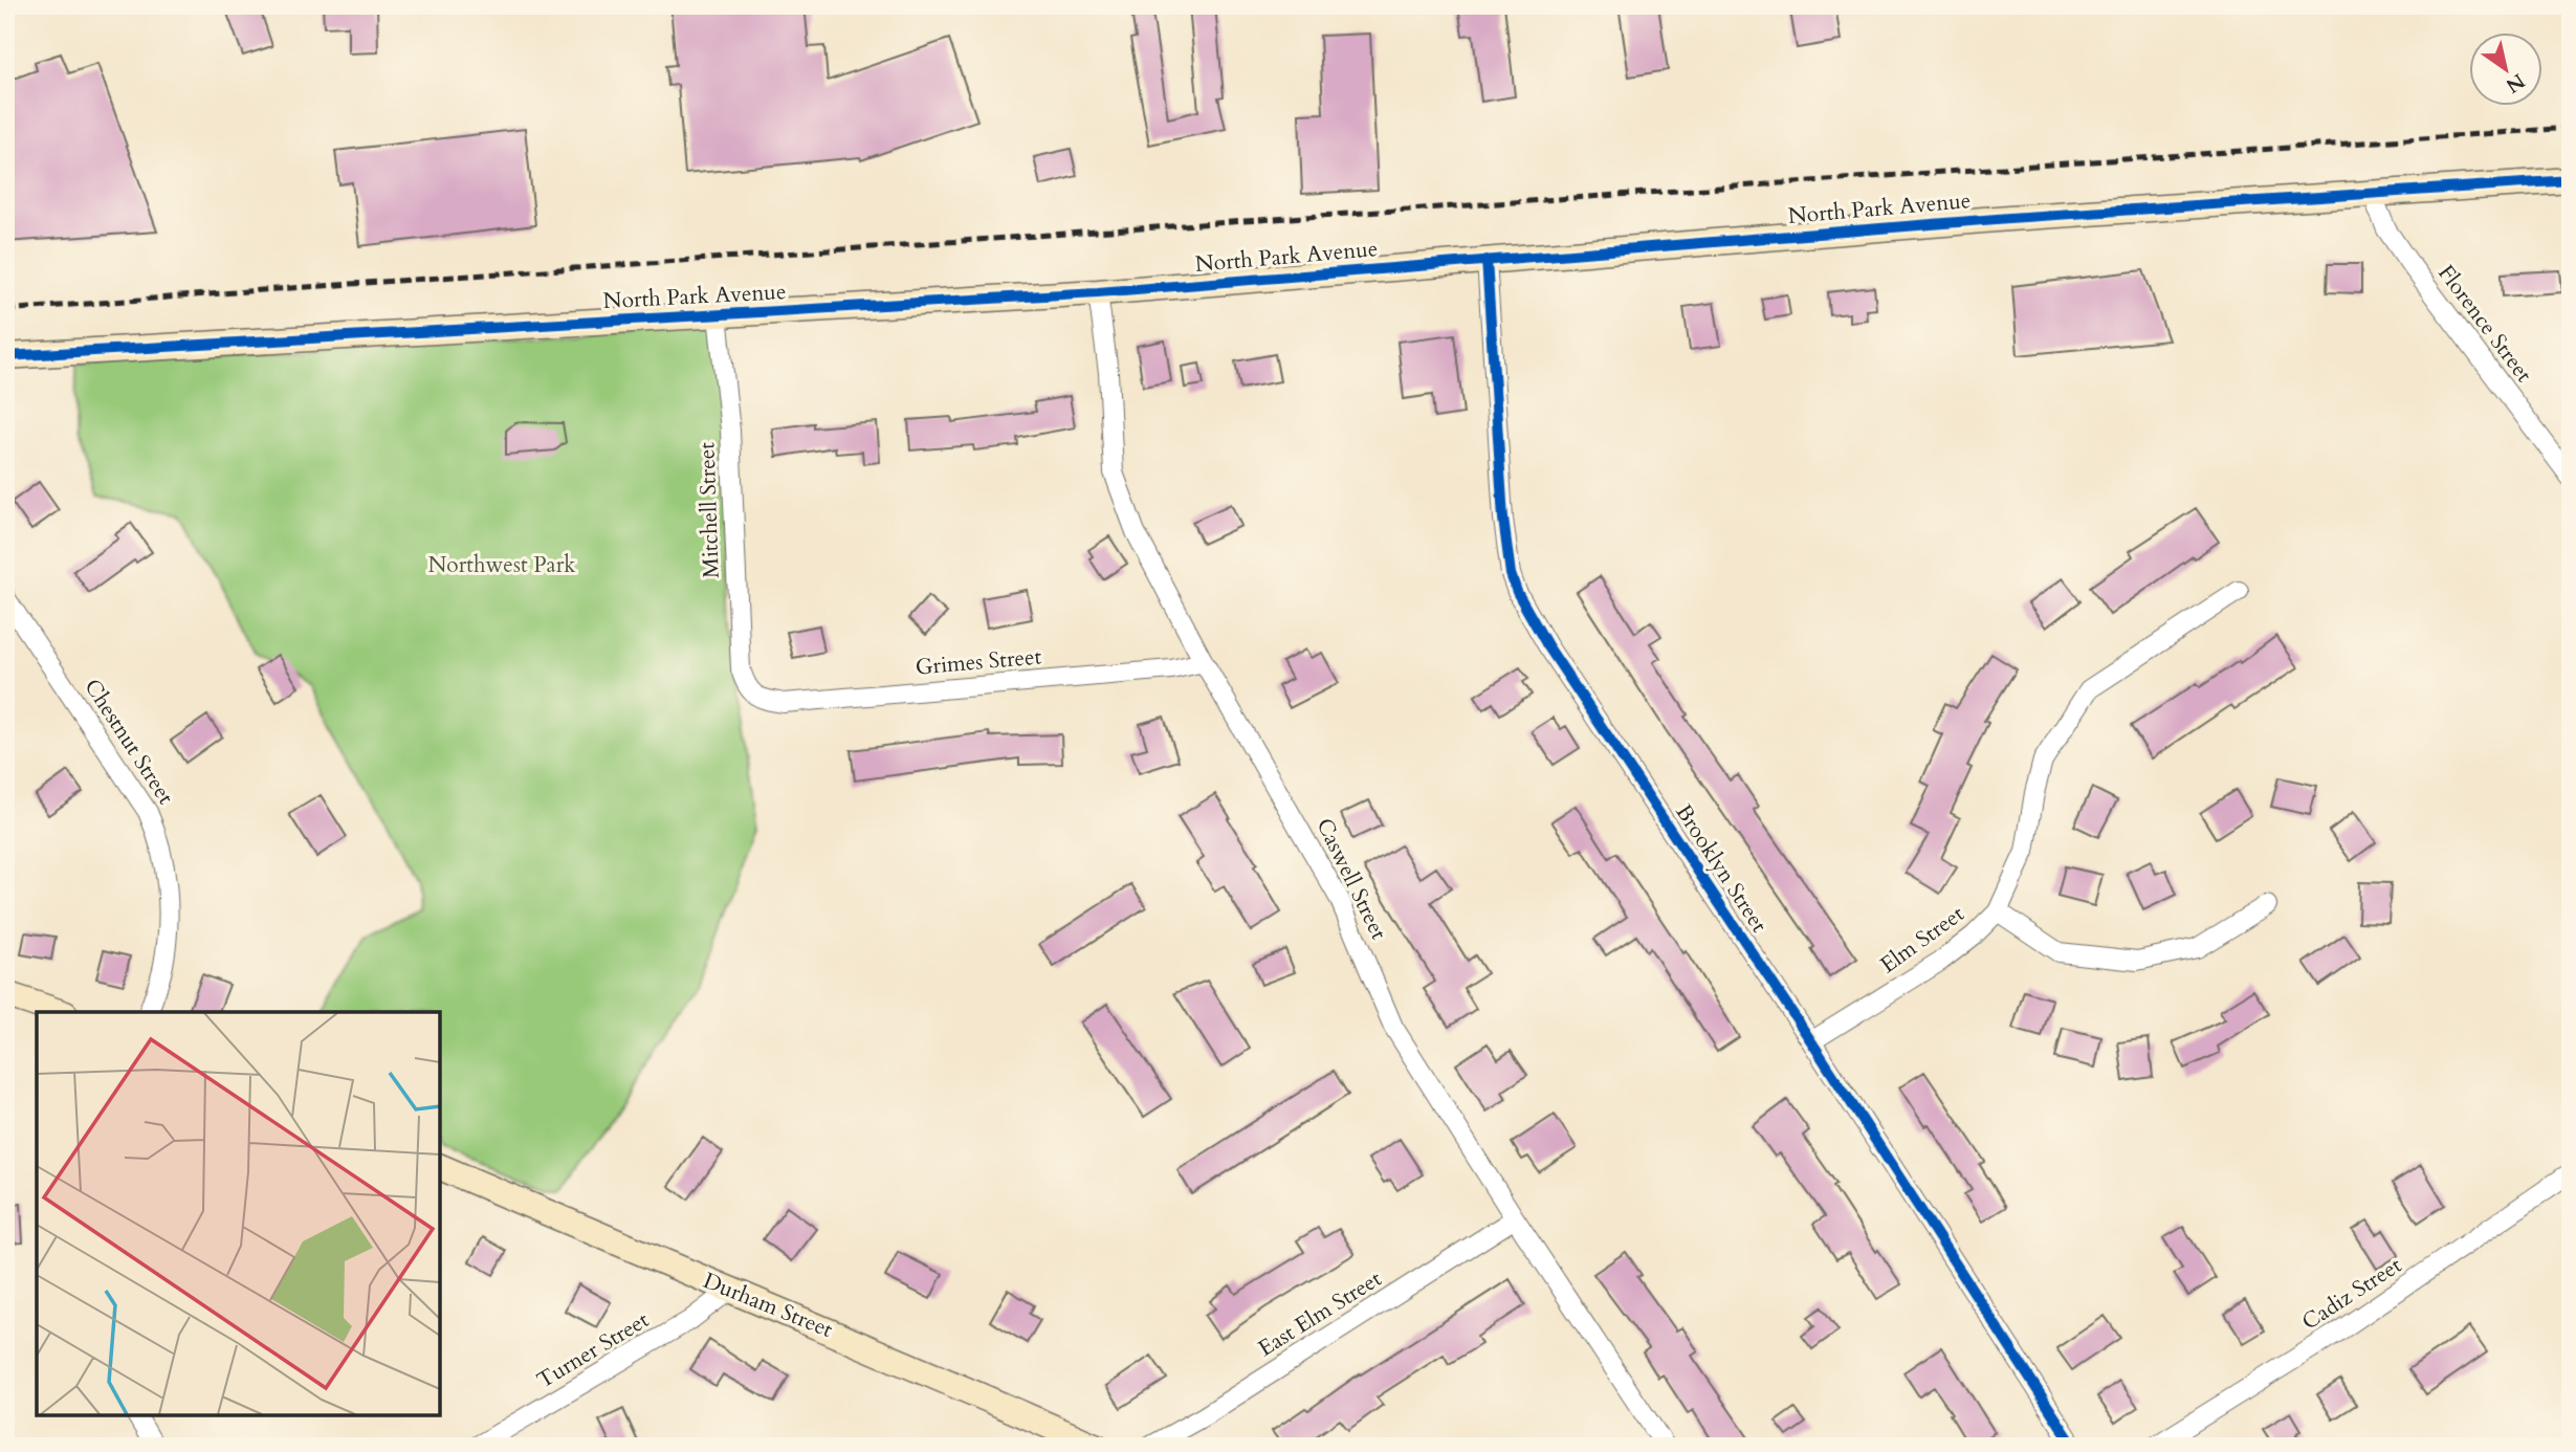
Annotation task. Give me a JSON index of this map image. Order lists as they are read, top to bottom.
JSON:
{
  "streets": {
    "street": [
      "North Park Avenue",
      "Florence Street",
      "Mitchell Street",
      "Grimes Street",
      "Chestnut Street",
      "Brooklyn Street",
      "Caswell Street",
      "Elm Street",
      "Cadiz Street",
      "Durham Street",
      "East Elm Street",
      "Turner Street"
    ]
  },
  "crossings": [
    ["North Park Avenue", "Florence Street"],
    ["North Park Avenue", "Mitchell Street"],
    ["North Park Avenue", "Brooklyn Street"],
    ["North Park Avenue", "Caswell Street"],
    ["Mitchell Street", "Grimes Street"],
    ["Grimes Street", "Caswell Street"],
    ["Brooklyn Street", "Elm Street"],
    ["Caswell Street", "East Elm Street"],
    ["Durham Street", "Turner Street"]
  ],
  "parks": ["Northwest Park"],
  "north": "bottom right"
}
